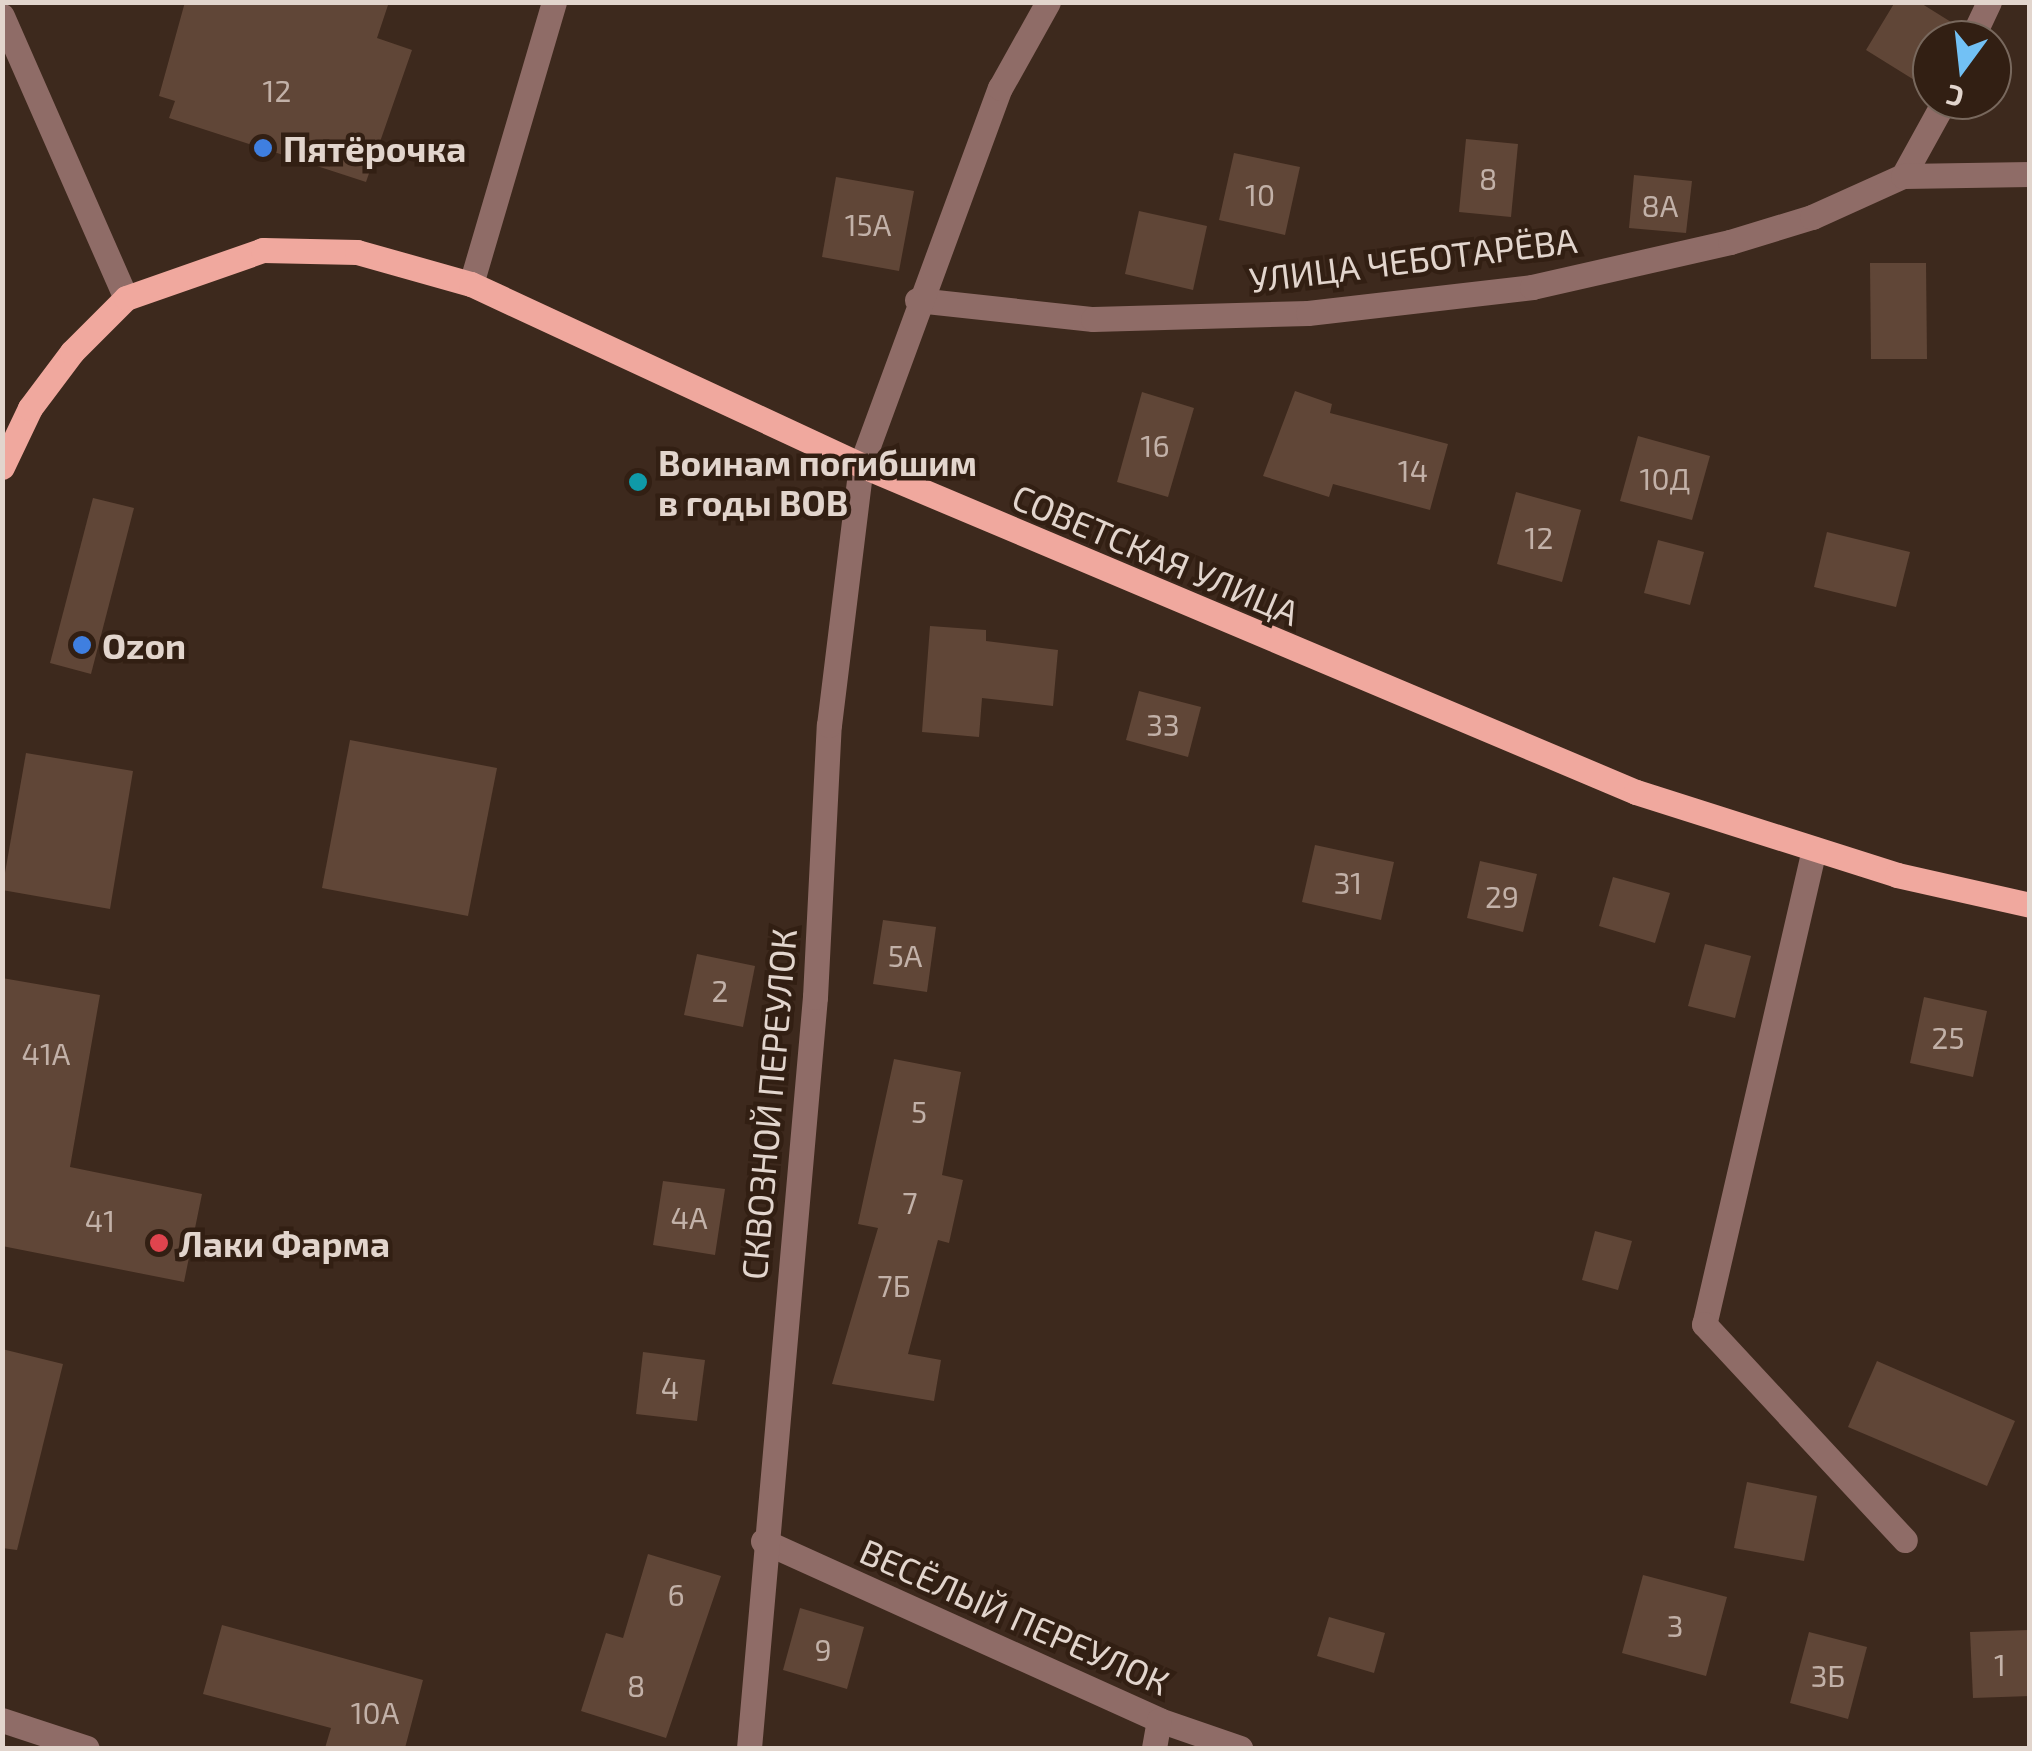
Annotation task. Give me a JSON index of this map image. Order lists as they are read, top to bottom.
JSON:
{
  "streets": {
    "main road": ["СОВЕТСКАЯ УЛИЦА"],
    "street": ["УЛИЦА ЧЕБОТАРЁВА", "СКВОЗНОЙ ПЕРЕУЛОК", "ВЕСЁЛЫЙ ПЕРЕУЛОК"]
  },
  "crossings": [
    ["СОВЕТСКАЯ УЛИЦА", "СКВОЗНОЙ ПЕРЕУЛОК"],
    ["СКВОЗНОЙ ПЕРЕУЛОК", "ВЕСЁЛЫЙ ПЕРЕУЛОК"]
  ],
  "places": [
    "Пятёрочка",
    "Воинам погибшим в годы ВОВ",
    "Ozon",
    "Лаки Фарма"
  ],
  "house_numbers": [
    "12",
    "8",
    "10",
    "8А",
    "15А",
    "16",
    "14",
    "10Д",
    "12",
    "33",
    "31",
    "29",
    "5А",
    "2",
    "25",
    "41А",
    "5",
    "7",
    "4А",
    "41",
    "7Б",
    "4",
    "6",
    "3",
    "9",
    "1",
    "3Б",
    "8",
    "10А"
  ],
  "north": "bottom"
}
